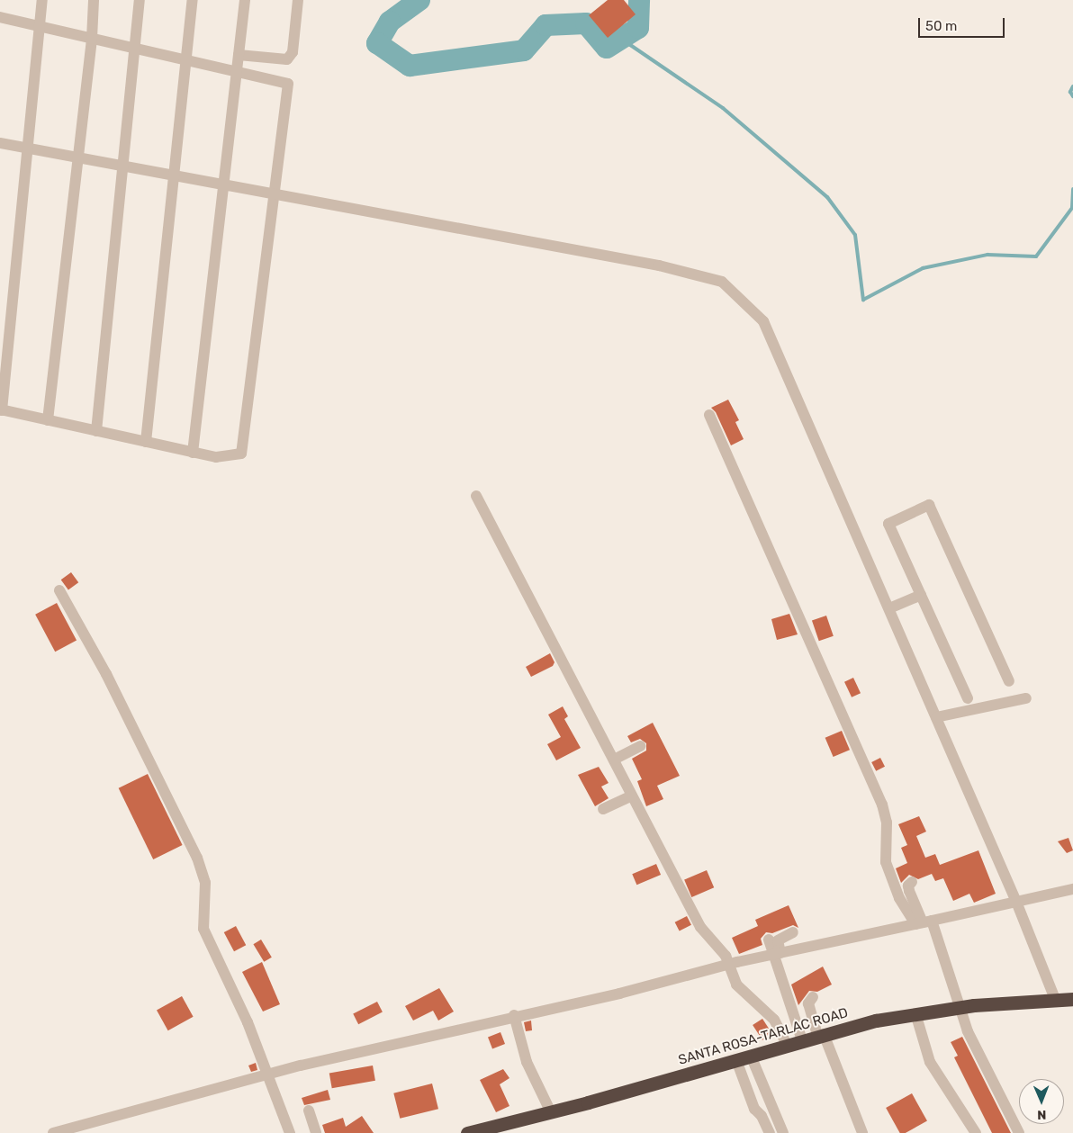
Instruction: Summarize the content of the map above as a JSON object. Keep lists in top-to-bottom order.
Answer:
{
  "streets": {
    "highway": ["SANTA ROSA-TARLAC ROAD"]
  },
  "scale_bar": "50 m",
  "north": "bottom"
}
